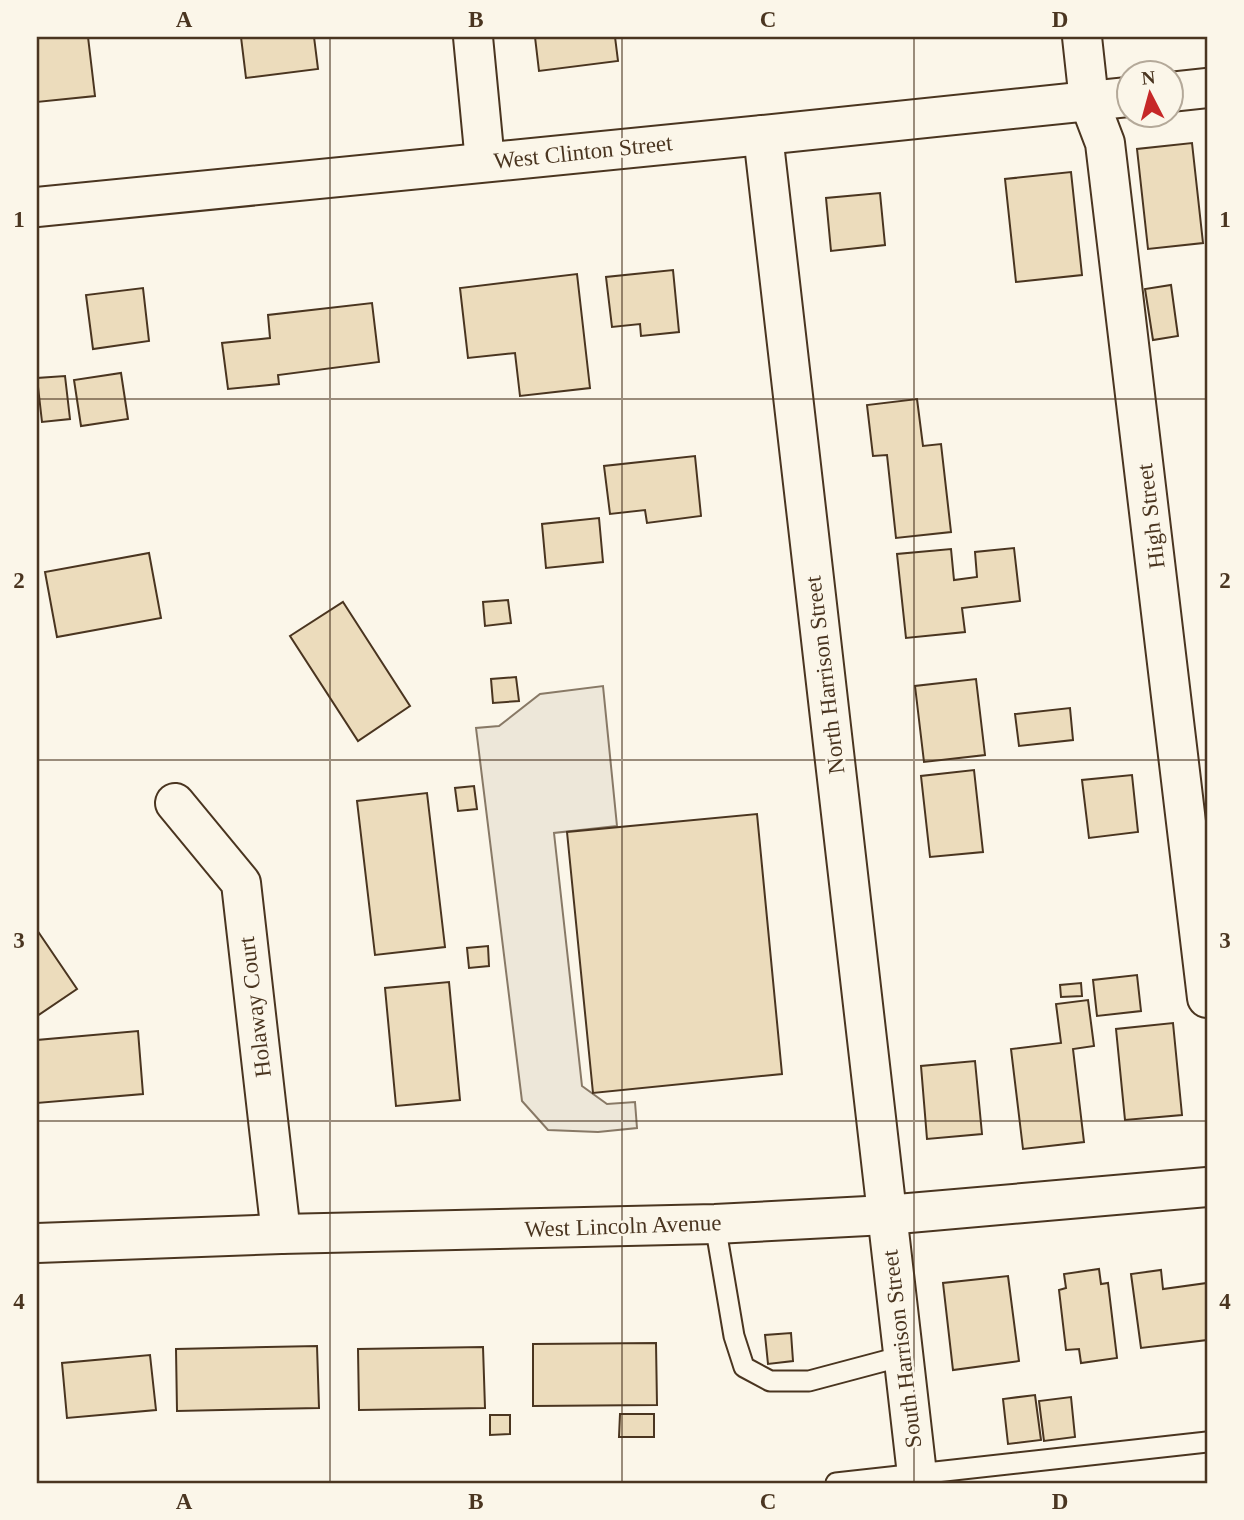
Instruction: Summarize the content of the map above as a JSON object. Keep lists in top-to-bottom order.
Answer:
{
  "streets": {
    "street": [
      "West Clinton Street",
      "High Street",
      "North Harrison Street",
      "Holaway Court",
      "West Lincoln Avenue",
      "South Harrison Street"
    ]
  },
  "crossings": [
    ["West Clinton Street", "High Street"],
    ["West Clinton Street", "North Harrison Street"],
    ["North Harrison Street", "West Lincoln Avenue"],
    ["North Harrison Street", "South Harrison Street"],
    ["Holaway Court", "West Lincoln Avenue"],
    ["West Lincoln Avenue", "South Harrison Street"]
  ],
  "north": "top",
  "grid": {
    "columns": [
      "A",
      "B",
      "C",
      "D"
    ],
    "rows": [
      "1",
      "2",
      "3",
      "4"
    ]
  }
}
